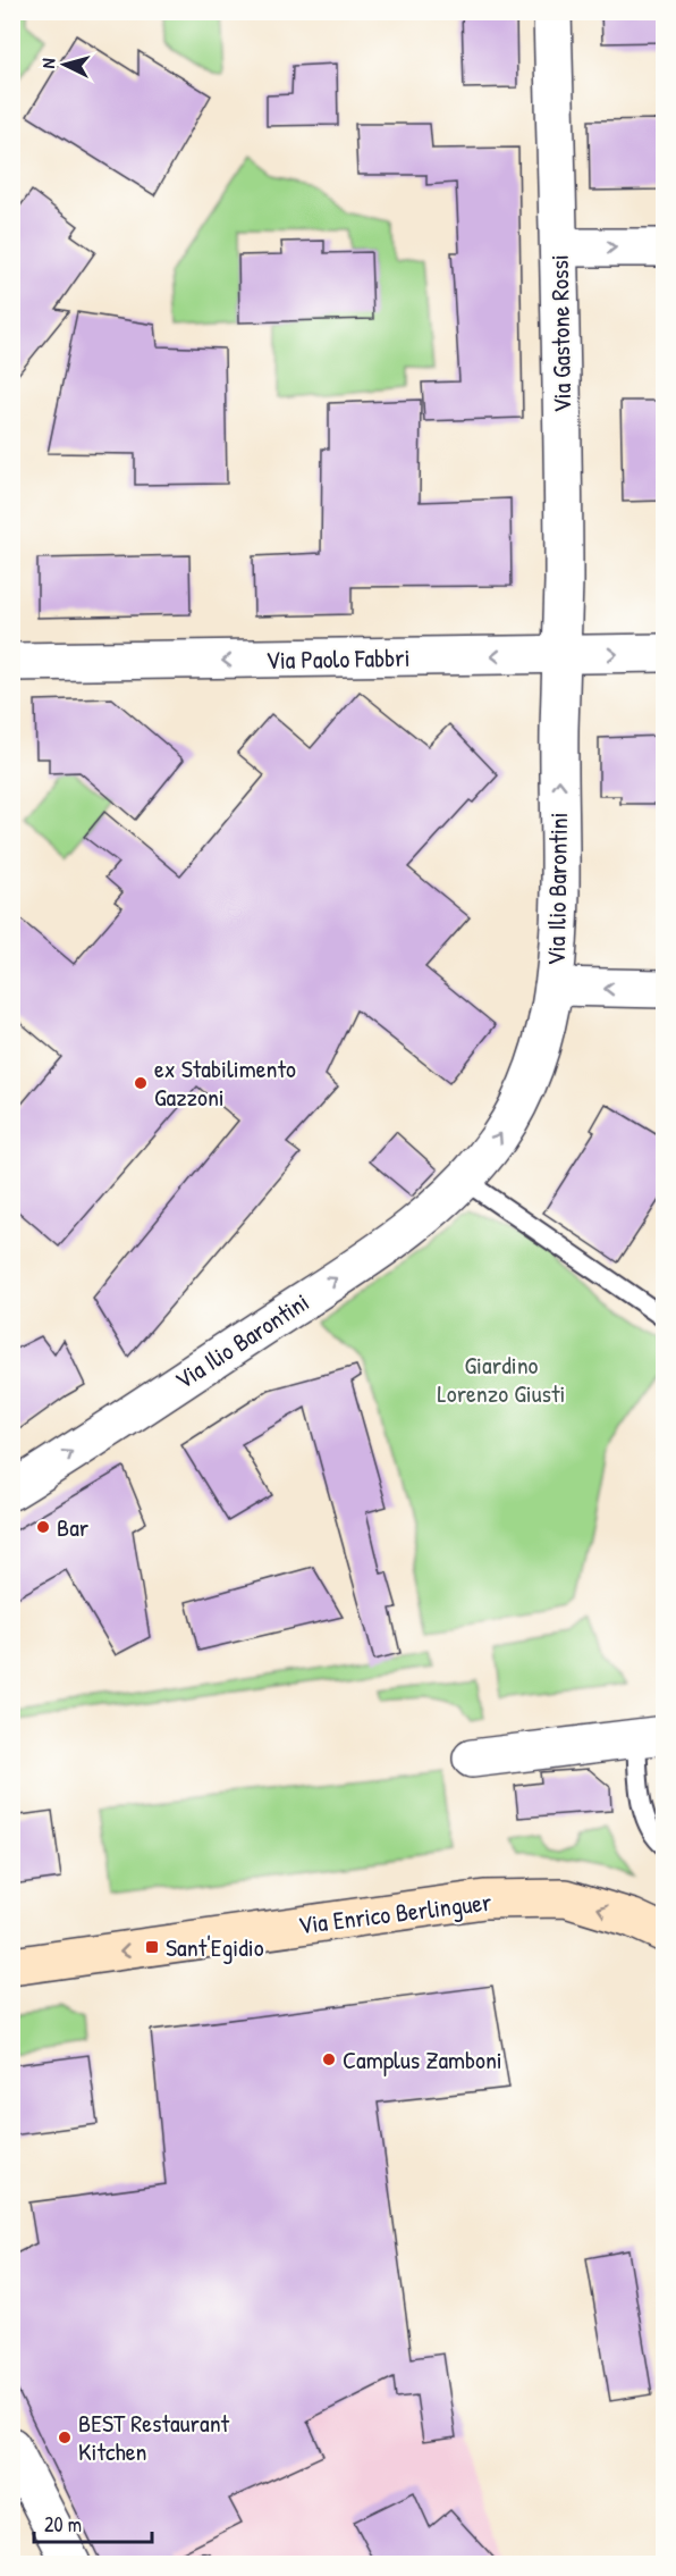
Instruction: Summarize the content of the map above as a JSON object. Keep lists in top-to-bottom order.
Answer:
{
  "streets": {
    "main road": ["Via Enrico Berlinguer"],
    "street": ["Via Gastone Rossi", "Via Paolo Fabbri", "Via Ilio Barontini"]
  },
  "crossings": [
    ["Via Gastone Rossi", "Via Paolo Fabbri"],
    ["Via Gastone Rossi", "Via Ilio Barontini"],
    ["Via Paolo Fabbri", "Via Ilio Barontini"]
  ],
  "one_way": ["Via Ilio Barontini", "Via Enrico Berlinguer"],
  "parks": ["Giardino Lorenzo Giusti"],
  "places": {
    "other": [
      "ex Stabilimento Gazzoni",
      "Bar",
      "Camplus Zamboni",
      "BEST Restaurant Kitchen"
    ],
    "transit": ["Sant'Egidio"]
  },
  "scale_bar": "20 m",
  "north": "left"
}
